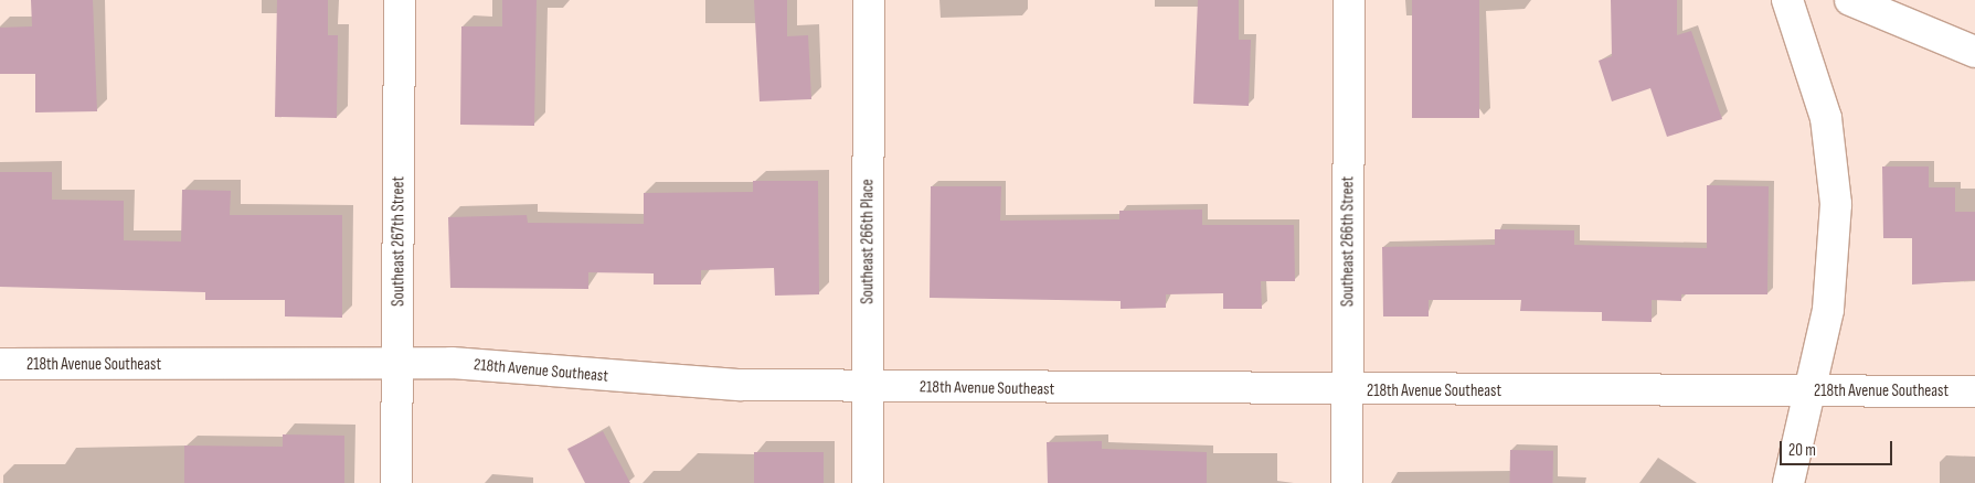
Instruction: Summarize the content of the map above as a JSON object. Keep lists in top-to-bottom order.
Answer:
{
  "streets": {
    "street": [
      "Southeast 267th Street",
      "Southeast 266th Place",
      "Southeast 266th Street",
      "218th Avenue Southeast"
    ]
  },
  "crossings": [
    ["Southeast 267th Street", "218th Avenue Southeast"],
    ["Southeast 266th Place", "218th Avenue Southeast"],
    ["Southeast 266th Street", "218th Avenue Southeast"]
  ],
  "scale_bar": "20 m"
}
